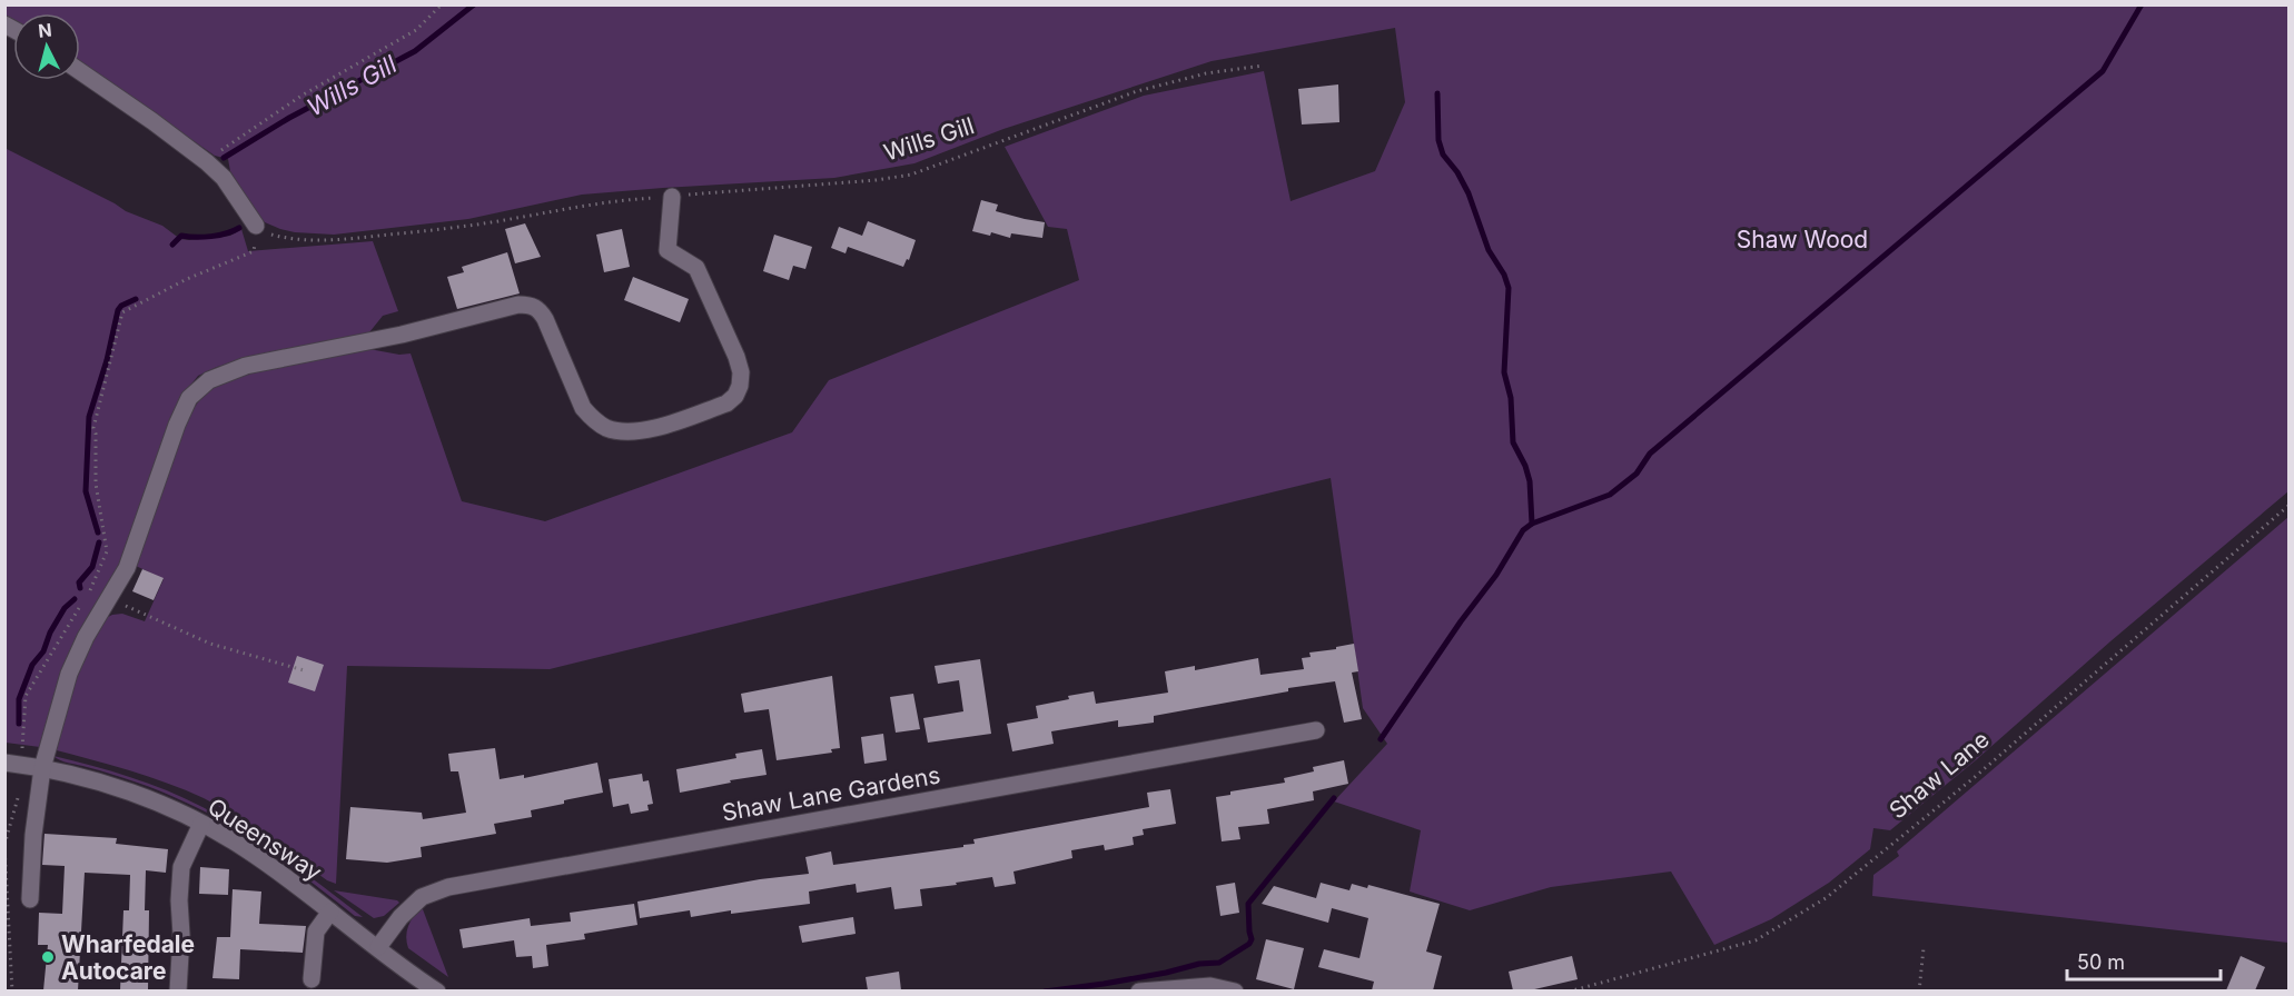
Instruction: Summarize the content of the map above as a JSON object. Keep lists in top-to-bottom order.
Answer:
{
  "streets": {
    "street": ["Shaw Lane Gardens", "Queensway"],
    "path": ["Wills Gill", "Shaw Lane"]
  },
  "crossings": [
    ["Shaw Lane Gardens", "Queensway"]
  ],
  "water": ["Wills Gill"],
  "parks": ["Shaw Wood"],
  "places": ["Wharfedale Autocare"],
  "scale_bar": "50 m",
  "north": "top"
}
